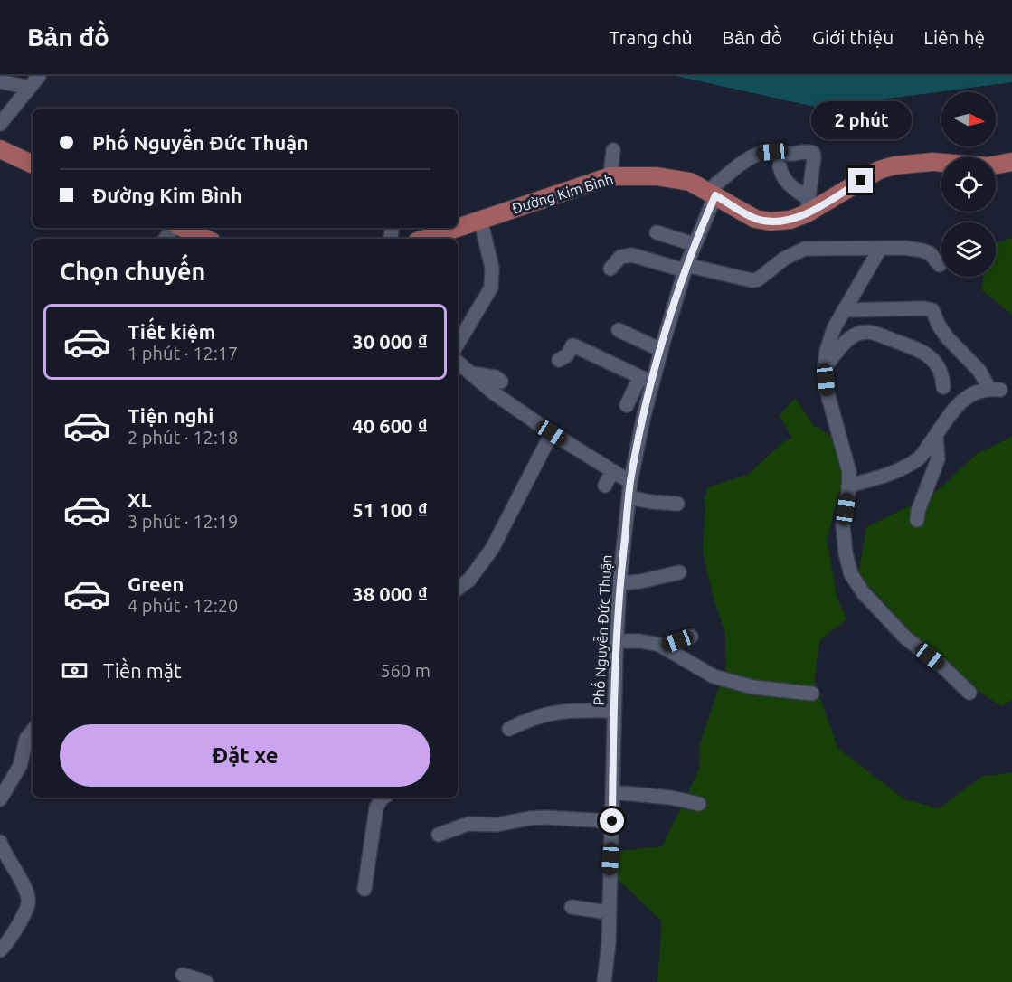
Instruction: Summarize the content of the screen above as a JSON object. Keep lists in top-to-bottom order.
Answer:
{
  "streets": {
    "main road": ["Đường Kim Bình"],
    "street": ["Phố Nguyễn Đức Thuận"]
  },
  "crossings": [
    ["Đường Kim Bình", "Phố Nguyễn Đức Thuận"]
  ],
  "north": "right",
  "page": {
    "header": "Bản đồ",
    "nav": [
      "Trang chủ",
      "Bản đồ",
      "Giới thiệu",
      "Liên hệ"
    ],
    "bubble": "2 phút",
    "banner": ["Phố Nguyễn Đức Thuận", "Đường Kim Bình"],
    "heading": "Chọn chuyến",
    "list": [
      {
        "name": "Tiết kiệm",
        "note": "1 phút · 12:17",
        "value": "30 000 ₫"
      },
      {
        "name": "Tiện nghi",
        "note": "2 phút · 12:18",
        "value": "40 600 ₫"
      },
      {
        "name": "XL",
        "note": "3 phút · 12:19",
        "value": "51 100 ₫"
      },
      {
        "name": "Green",
        "note": "4 phút · 12:20",
        "value": "38 000 ₫"
      }
    ],
    "pay": ["Tiền mặt", "560 m"],
    "buttons": "Đặt xe"
  }
}
